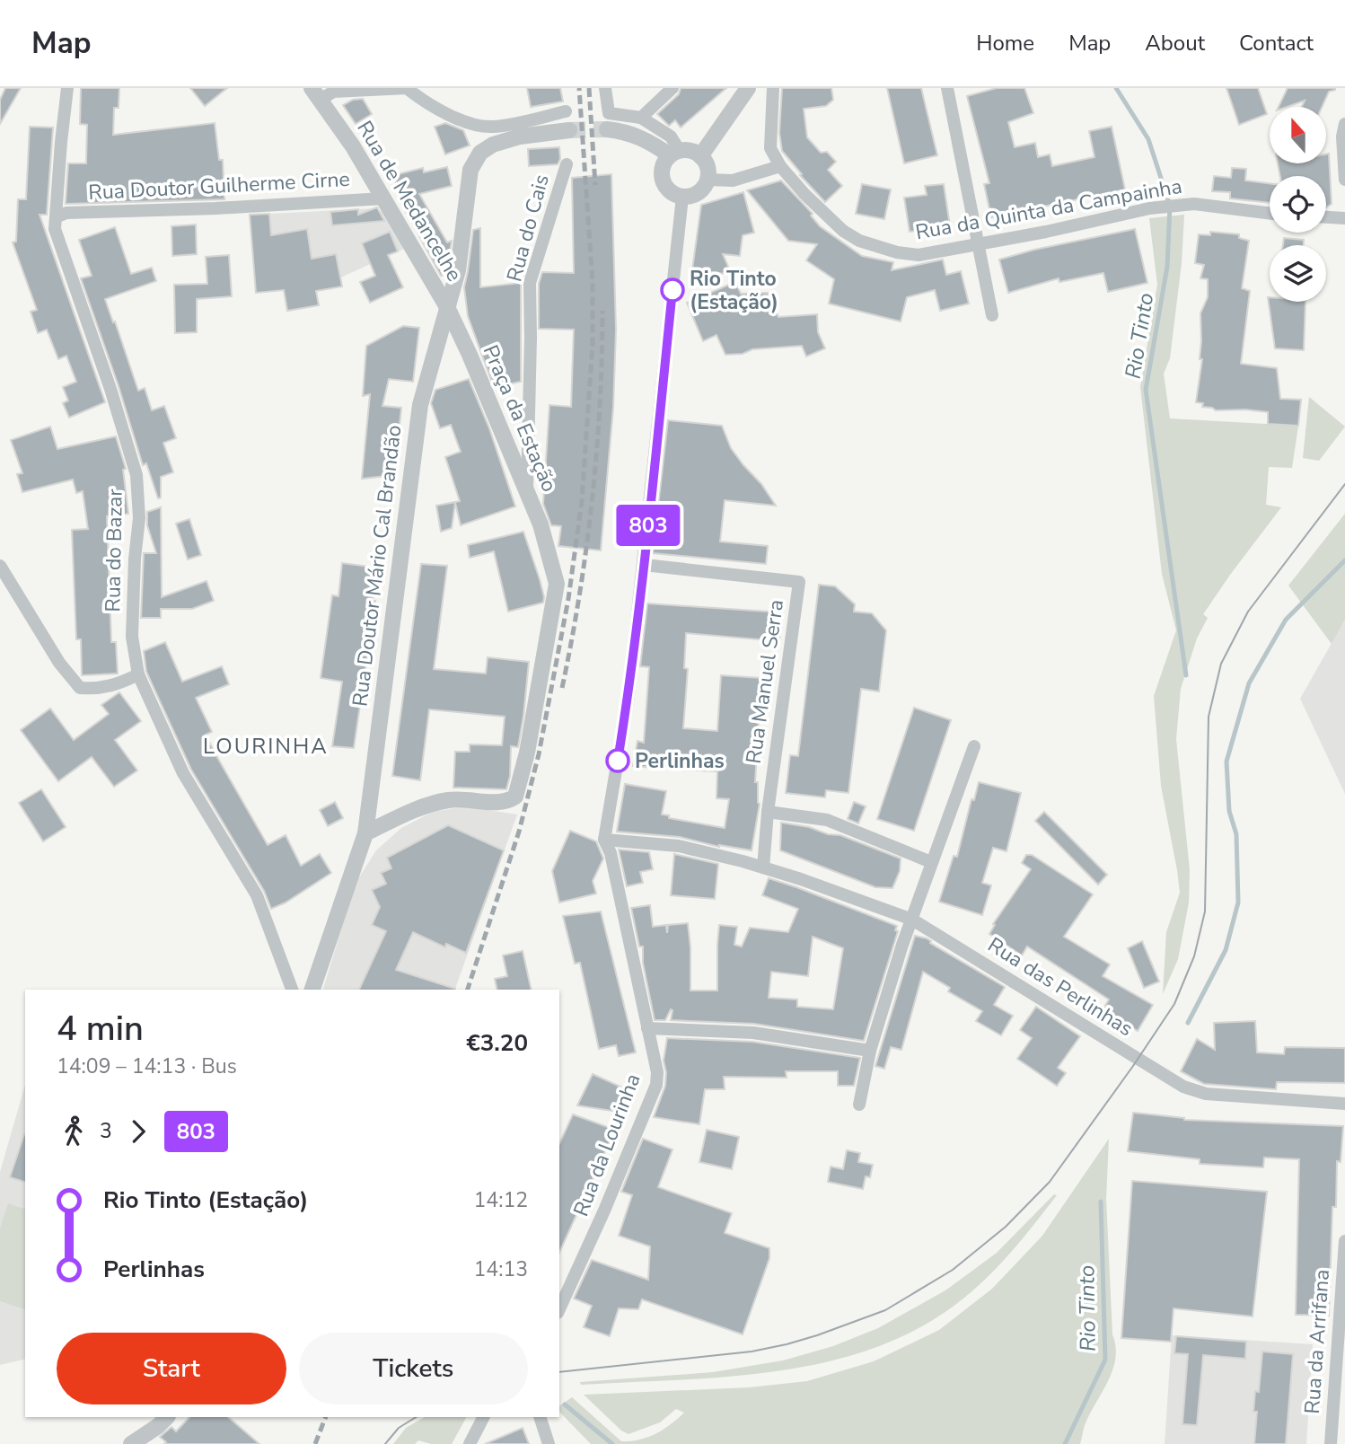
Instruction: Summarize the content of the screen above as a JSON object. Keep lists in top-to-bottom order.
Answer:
{
  "streets": {
    "street": [
      "Rua Doutor Guilherme Cirne",
      "Rua de Medancelhe",
      "Rua da Quinta da Campainha",
      "Rua do Cais",
      "Praça da Estação",
      "Rua do Bazar",
      "Rua Doutor Mário Cal Brandão",
      "Rua Manuel Serra",
      "Rua das Perlinhas",
      "Rua da Lourinha",
      "Rua da Arrifana"
    ]
  },
  "crossings": [
    ["Rua Doutor Guilherme Cirne", "Rua de Medancelhe"],
    ["Rua Doutor Guilherme Cirne", "Rua do Bazar"],
    ["Rua de Medancelhe", "Praça da Estação"],
    ["Rua de Medancelhe", "Rua Doutor Mário Cal Brandão"],
    ["Rua do Cais", "Praça da Estação"],
    ["Praça da Estação", "Rua Doutor Mário Cal Brandão"],
    ["Rua Manuel Serra", "Rua das Perlinhas"],
    ["Rua das Perlinhas", "Rua da Lourinha"]
  ],
  "districts": ["LOURINHA"],
  "water": ["Rio Tinto"],
  "places": ["Rio Tinto (Estação)", "Perlinhas"],
  "lines": ["bus line 803"],
  "north": "top",
  "page": {
    "header": "Map",
    "nav": [
      "Home",
      "Map",
      "About",
      "Contact"
    ],
    "on_map": "803",
    "heading": ["4 min", "14:09 – 14:13 · Bus", "€3.20"],
    "legs": ["3", "803"],
    "list": [
      {
        "name": "Rio Tinto (Estação)",
        "value": "14:12"
      },
      {
        "name": "Perlinhas",
        "value": "14:13"
      }
    ],
    "buttons": ["Start", "Tickets"]
  }
}
